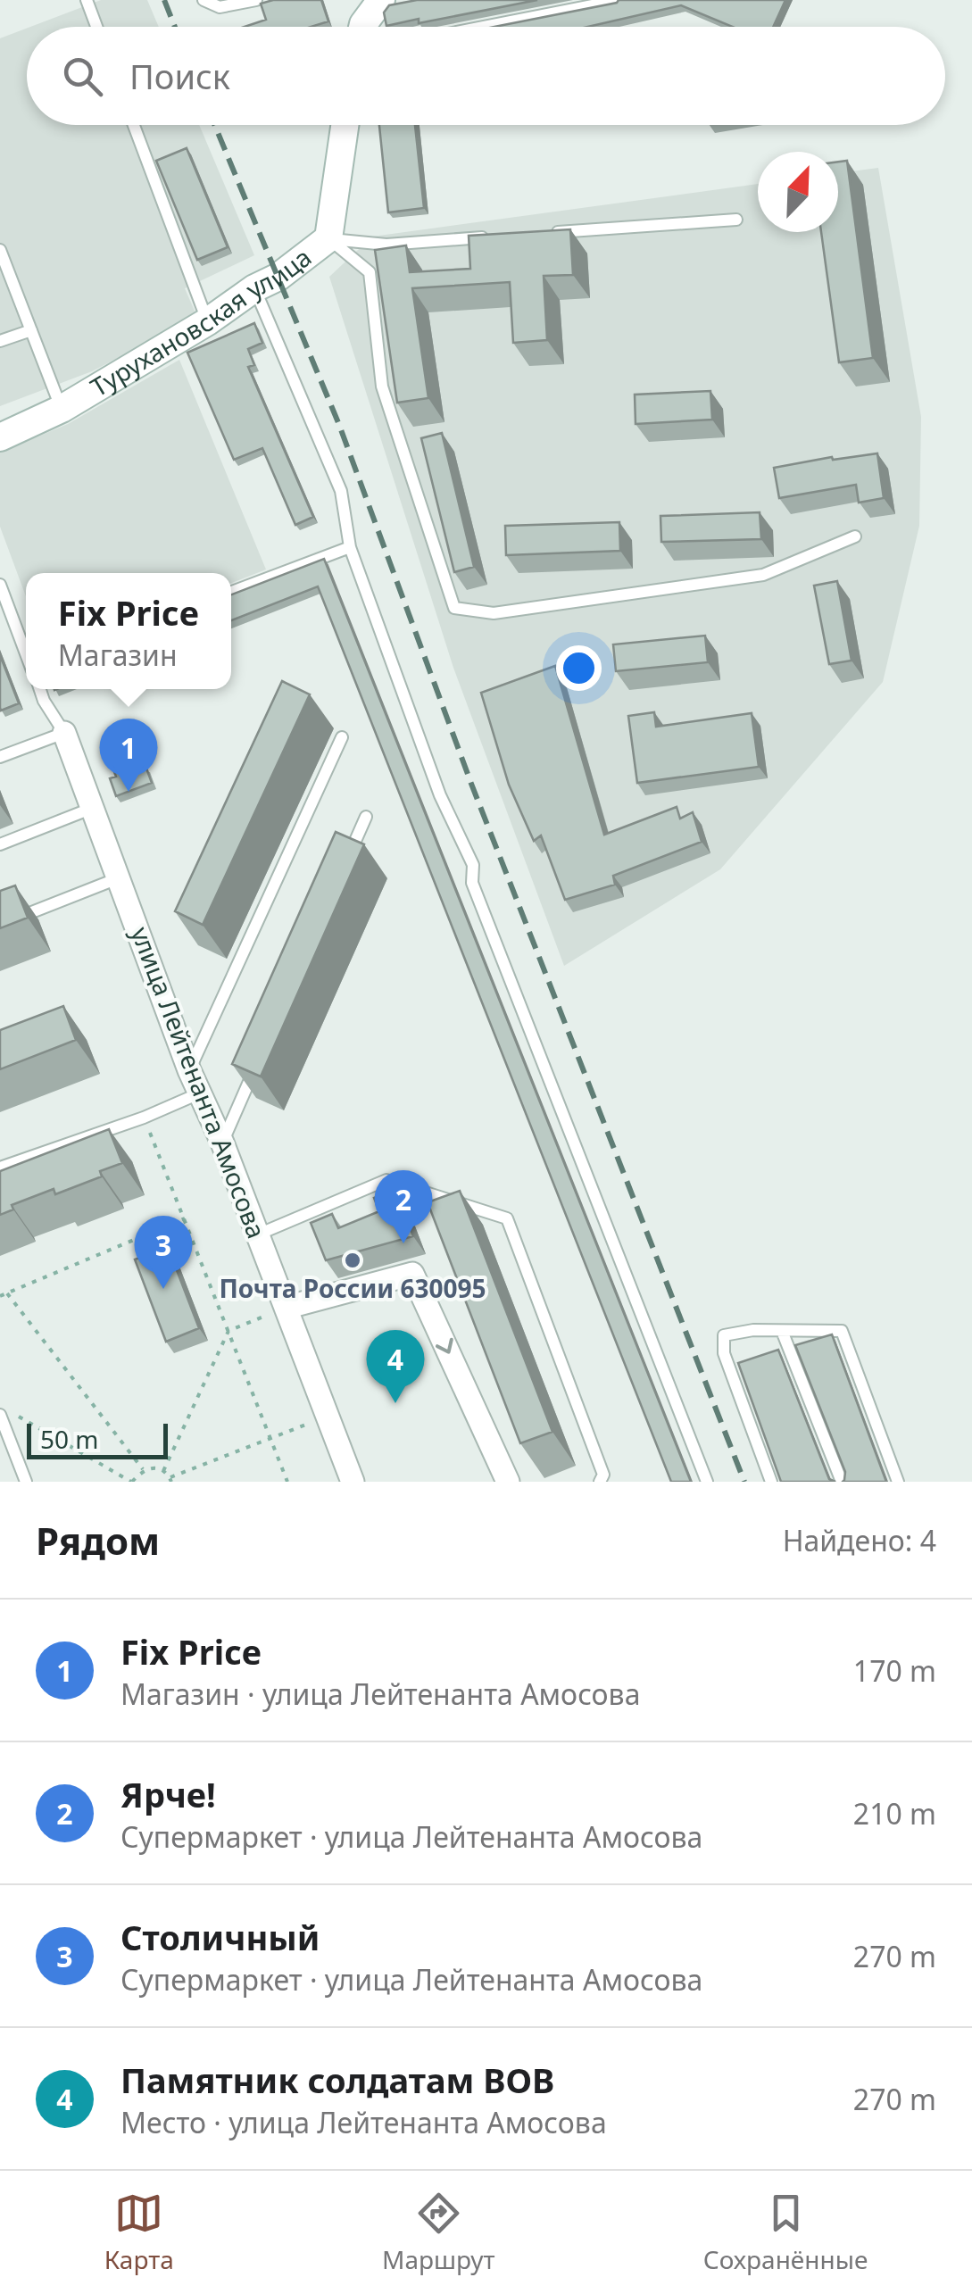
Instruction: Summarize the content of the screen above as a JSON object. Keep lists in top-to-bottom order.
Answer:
{
  "streets": {
    "street": ["Турухановская улица", "улица Лейтенанта Амосова"]
  },
  "places": ["Почта России 630095"],
  "scale_bar": "50 m",
  "north": "top right",
  "page": {
    "search": "Поиск",
    "popup": ["Fix Price", "Магазин"],
    "pins": [
      "1",
      "2",
      "3",
      "4"
    ],
    "scale": "50 m",
    "heading": ["Рядом", "Найдено: 4"],
    "list": [
      {
        "mark": "1",
        "name": "Fix Price",
        "note": "Магазин · улица Лейтенанта Амосова",
        "value": "170 m"
      },
      {
        "mark": "2",
        "name": "Ярче!",
        "note": "Супермаркет · улица Лейтенанта Амосова",
        "value": "210 m"
      },
      {
        "mark": "3",
        "name": "Столичный",
        "note": "Супермаркет · улица Лейтенанта Амосова",
        "value": "270 m"
      },
      {
        "mark": "4",
        "name": "Памятник солдатам ВОВ",
        "note": "Место · улица Лейтенанта Амосова",
        "value": "270 m"
      }
    ],
    "nav": ["Карта", "Маршрут", "Сохранённые"]
  }
}
